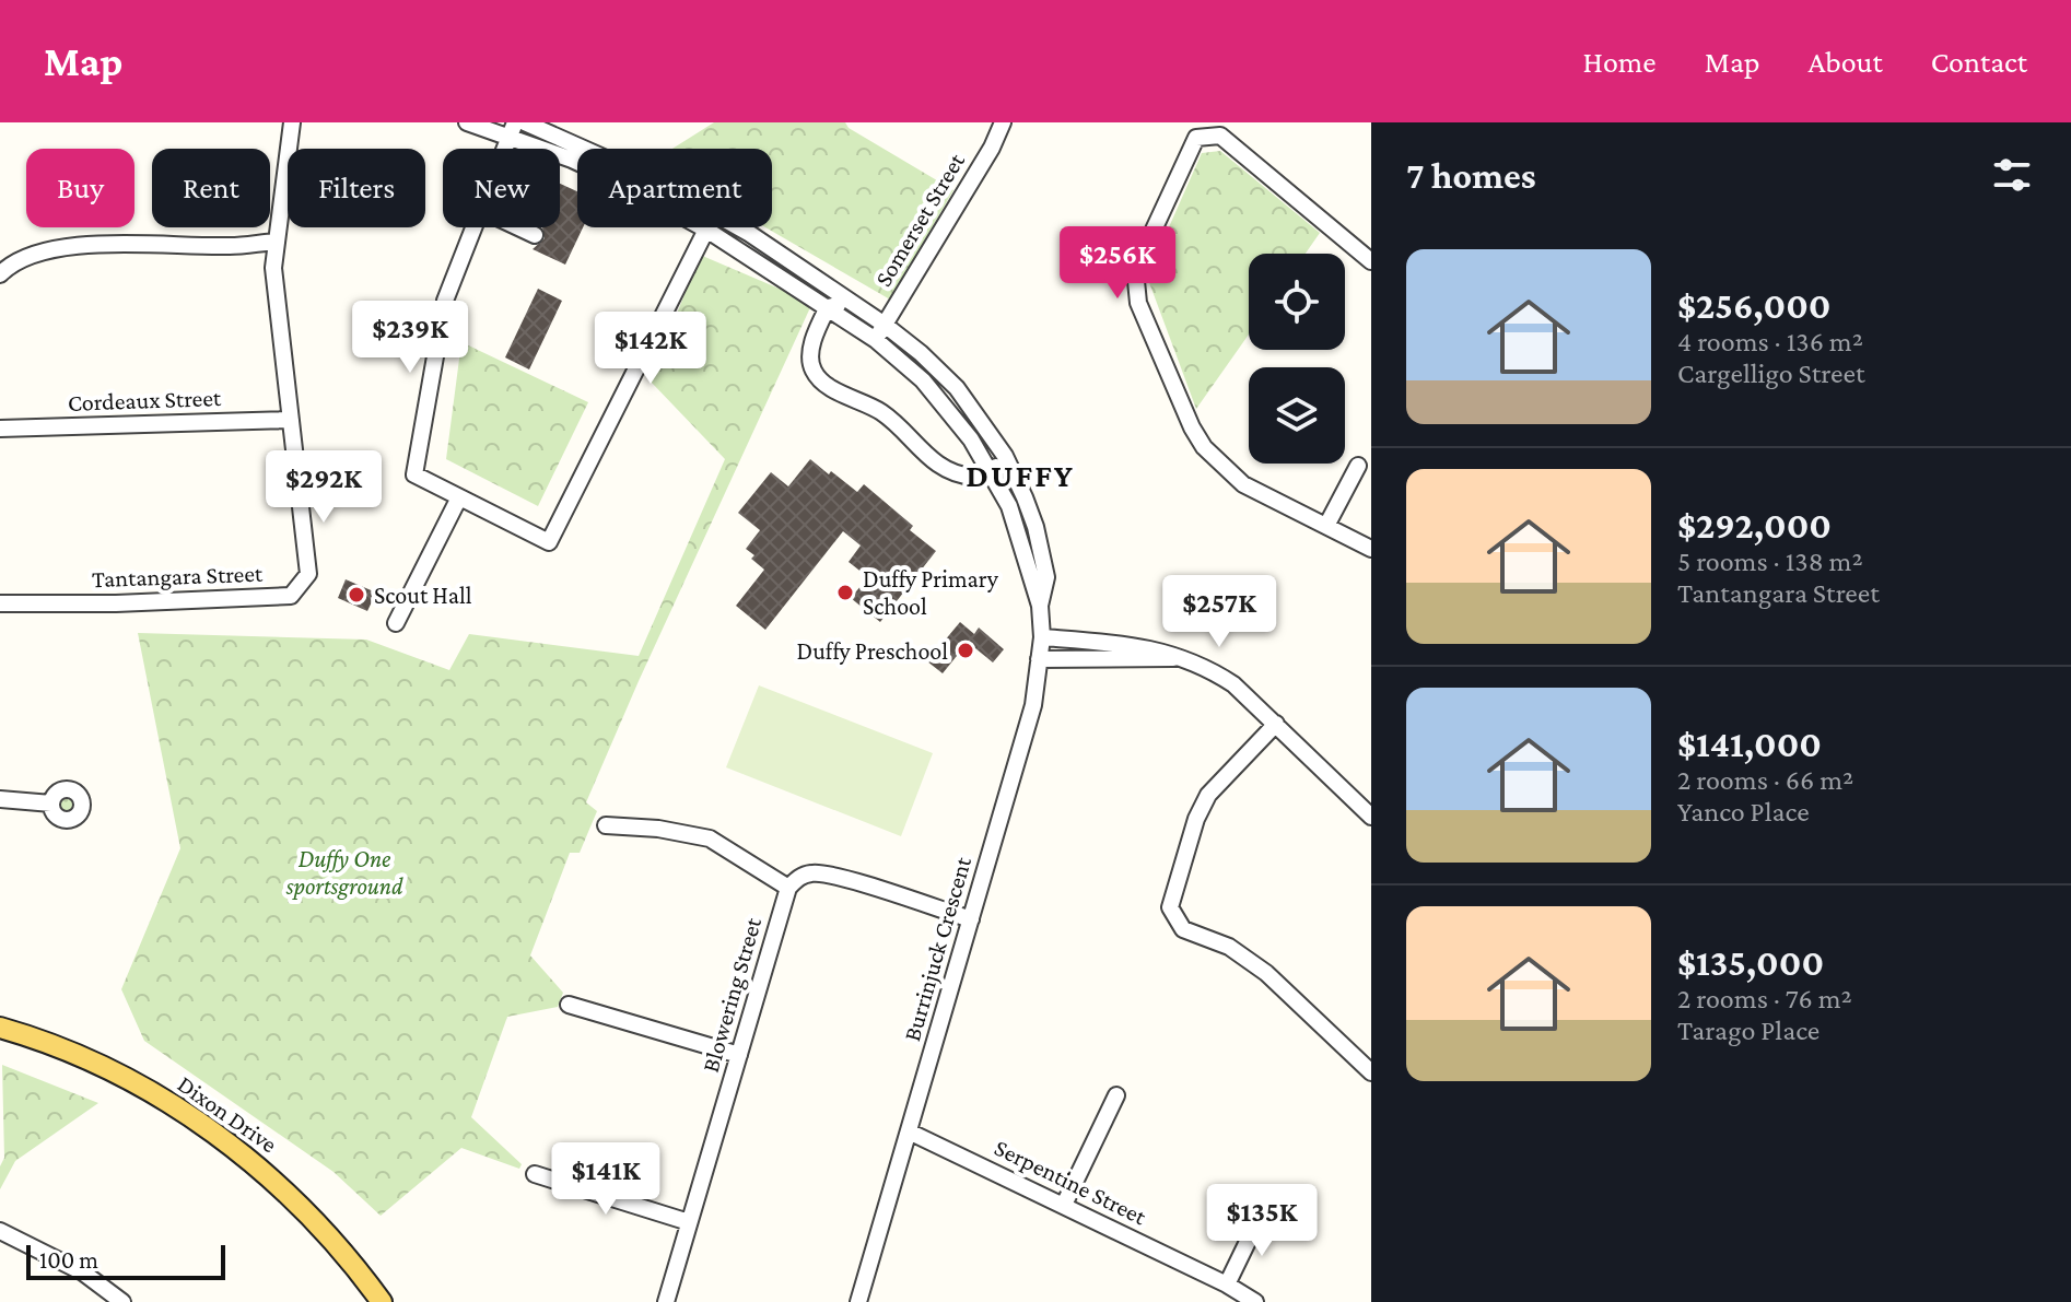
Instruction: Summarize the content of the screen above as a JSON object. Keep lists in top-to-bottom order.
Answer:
{
  "streets": {
    "main road": ["Dixon Drive"],
    "street": [
      "Somerset Street",
      "Cordeaux Street",
      "Tantangara Street",
      "Burrinjuck Crescent",
      "Blowering Street",
      "Serpentine Street"
    ]
  },
  "crossings": [
    ["Somerset Street", "Burrinjuck Crescent"],
    ["Cordeaux Street", "Tantangara Street"],
    ["Burrinjuck Crescent", "Serpentine Street"]
  ],
  "districts": ["DUFFY"],
  "parks": ["Duffy One sportsground"],
  "places": ["Duffy Primary School", "Scout Hall", "Duffy Preschool"],
  "scale_bar": "100 m",
  "page": {
    "header": "Map",
    "nav": [
      "Home",
      "Map",
      "About",
      "Contact"
    ],
    "heading": "7 homes",
    "chip": [
      "Buy",
      "Rent",
      "Filters",
      "New",
      "Apartment"
    ],
    "price": [
      "$256K",
      "$239K",
      "$142K",
      "$292K",
      "$257K",
      "$141K",
      "$135K"
    ],
    "list": [
      {
        "name": "$256,000",
        "note": "4 rooms · 136 m² · Cargelligo Street"
      },
      {
        "name": "$292,000",
        "note": "5 rooms · 138 m² · Tantangara Street"
      },
      {
        "name": "$141,000",
        "note": "2 rooms · 66 m² · Yanco Place"
      },
      {
        "name": "$135,000",
        "note": "2 rooms · 76 m² · Tarago Place"
      }
    ],
    "scale": "100 m"
  }
}
